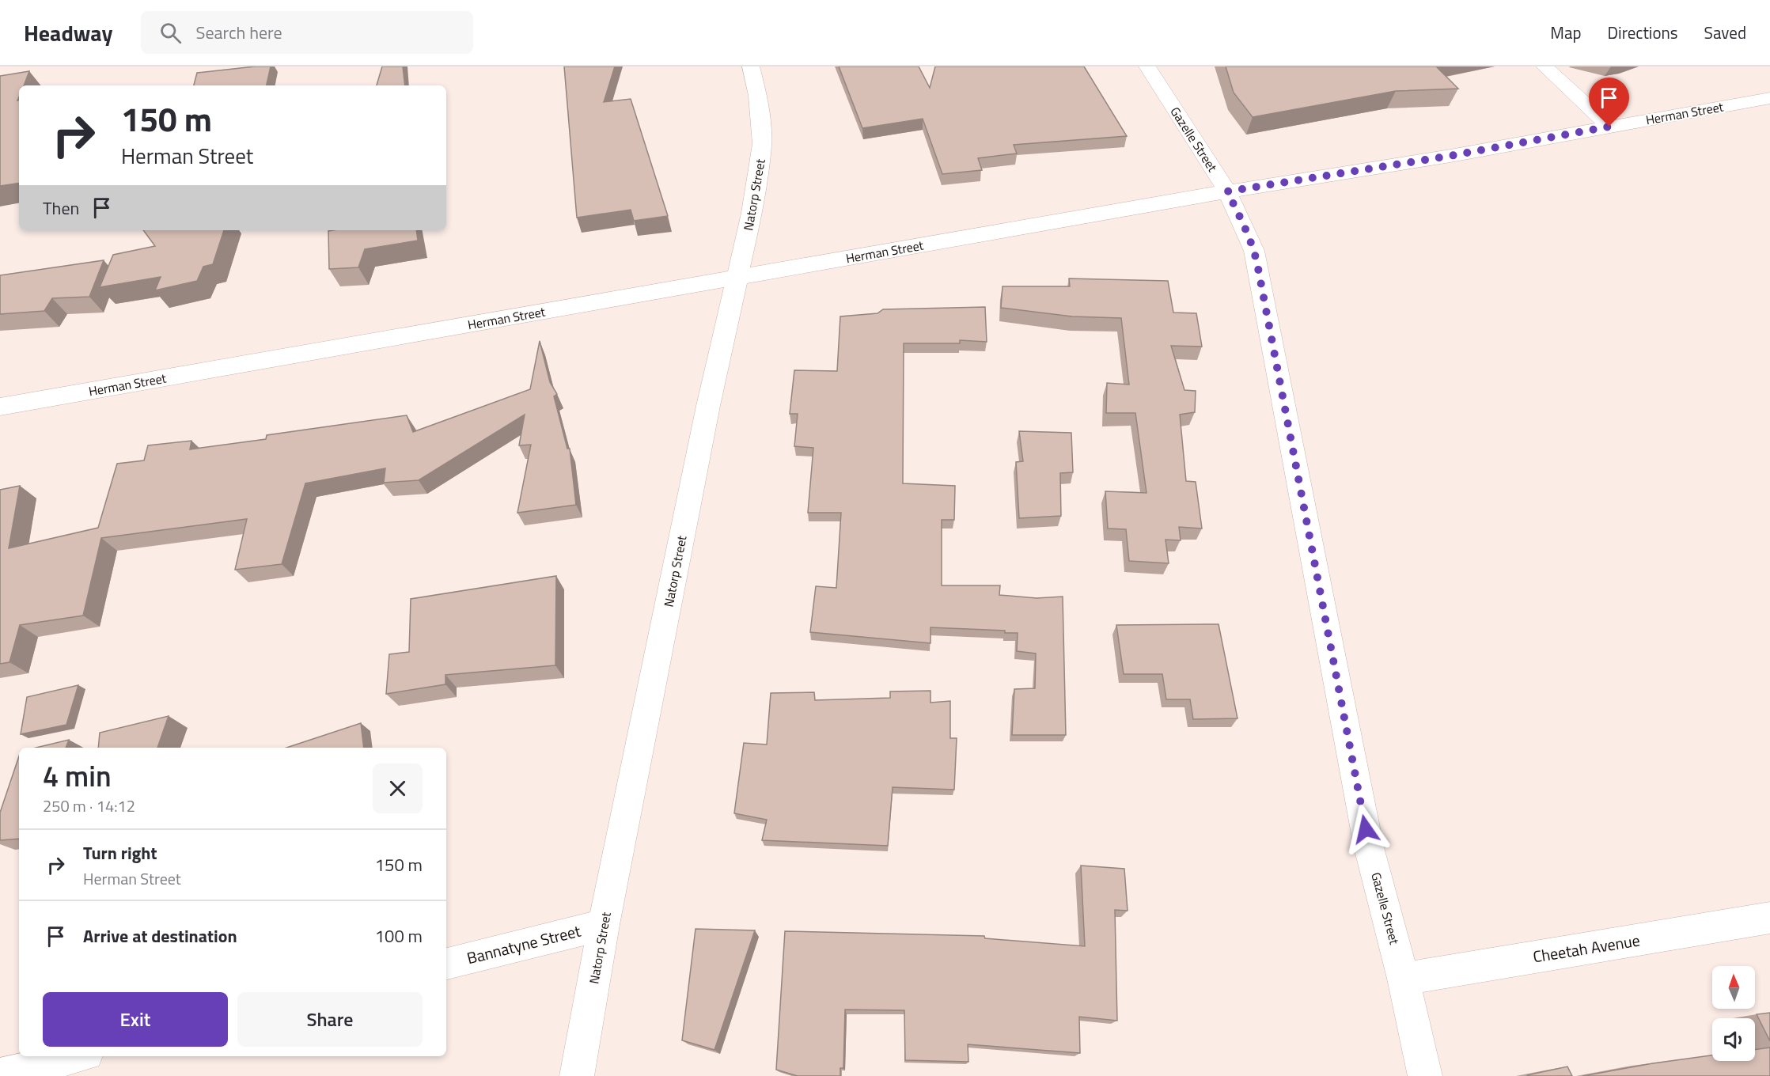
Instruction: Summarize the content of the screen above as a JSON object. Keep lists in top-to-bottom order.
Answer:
{
  "streets": {
    "street": [
      "Herman Street",
      "Gazelle Street",
      "Natorp Street",
      "Bannatyne Street",
      "Cheetah Avenue"
    ]
  },
  "crossings": [
    ["Herman Street", "Gazelle Street"],
    ["Herman Street", "Natorp Street"],
    ["Gazelle Street", "Cheetah Avenue"],
    ["Natorp Street", "Bannatyne Street"]
  ],
  "north": "top",
  "page": {
    "header": "Headway",
    "search": "Search here",
    "nav": ["Map", "Directions", "Saved"],
    "turn": ["150 m", "Herman Street"],
    "then": "Then",
    "heading": ["4 min", "250 m · 14:12"],
    "list": [
      {
        "name": "Turn right",
        "note": "Herman Street",
        "value": "150 m"
      },
      {
        "name": "Arrive at destination",
        "value": "100 m"
      }
    ],
    "buttons": ["Exit", "Share"]
  }
}
